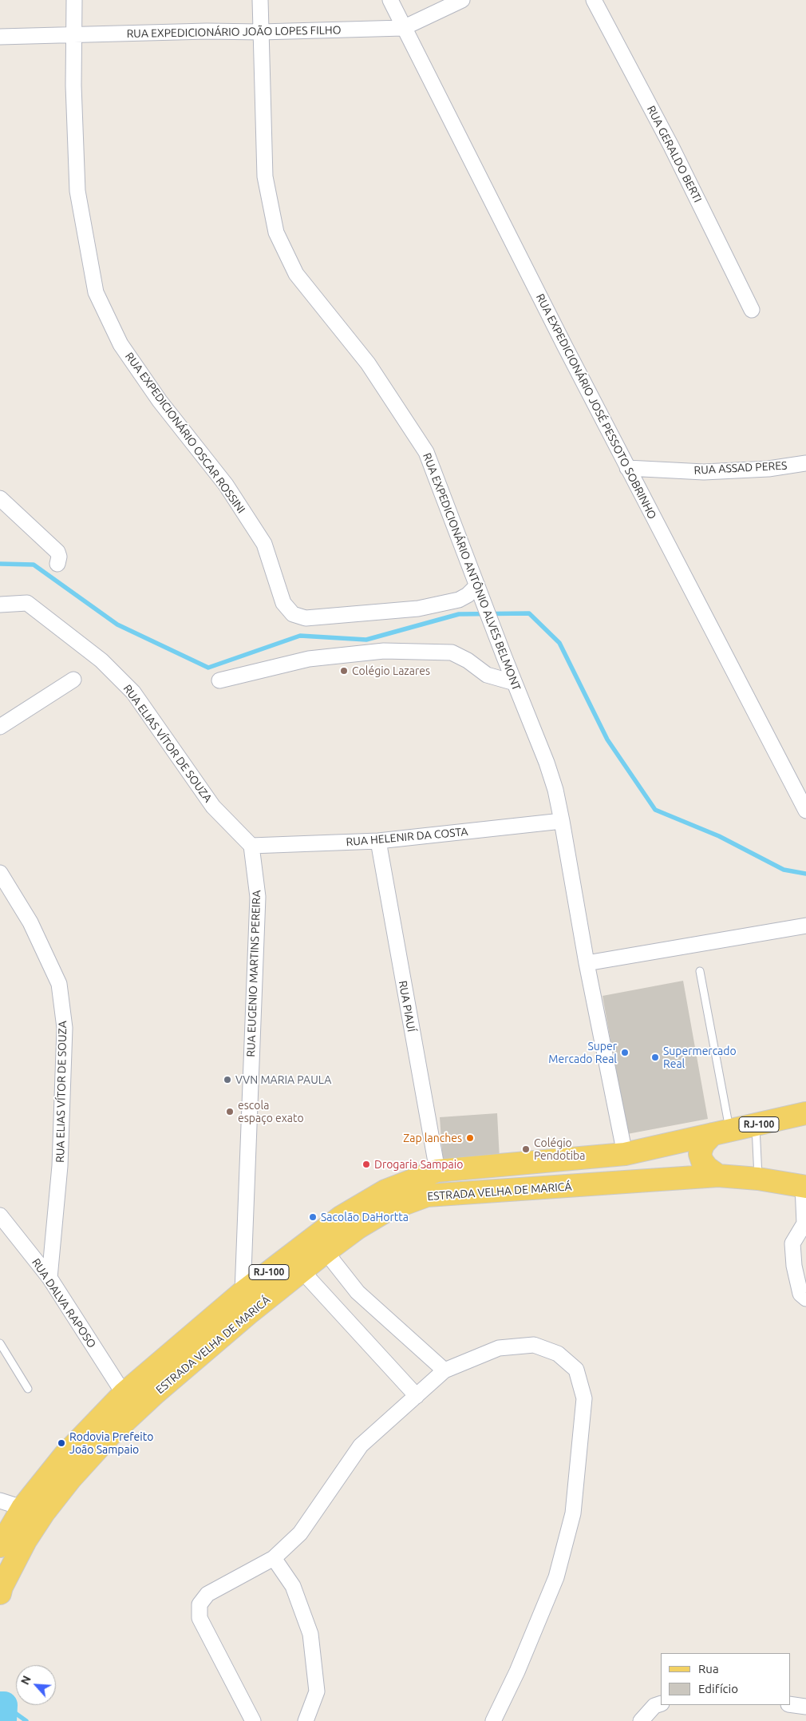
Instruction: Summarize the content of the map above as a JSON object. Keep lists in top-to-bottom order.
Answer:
{
  "streets": {
    "main road": ["RJ-100", "ESTRADA VELHA DE MARICÁ"],
    "street": [
      "RUA EXPEDICIONÁRIO JOÃO LOPES FILHO",
      "RUA GERALDO BERTI",
      "RUA EXPEDICIONÁRIO JOSÉ PESSOTO SOBRINHO",
      "RUA EXPEDICIONÁRIO OSCAR ROSSINI",
      "RUA ASSAD PERES",
      "RUA EXPEDICIONÁRIO ANTÔNIO ALVES BELMONT",
      "RUA ELIAS VÍTOR DE SOUZA",
      "RUA HELENIR DA COSTA",
      "RUA EUGENIO MARTINS PEREIRA",
      "RUA PIAUÍ",
      "RUA DALVA RAPOSO"
    ]
  },
  "crossings": [
    ["RUA EXPEDICIONÁRIO JOÃO LOPES FILHO", "RUA EXPEDICIONÁRIO JOSÉ PESSOTO SOBRINHO"],
    ["RUA EXPEDICIONÁRIO JOÃO LOPES FILHO", "RUA EXPEDICIONÁRIO OSCAR ROSSINI"],
    ["RUA EXPEDICIONÁRIO JOÃO LOPES FILHO", "RUA EXPEDICIONÁRIO ANTÔNIO ALVES BELMONT"],
    ["RUA EXPEDICIONÁRIO JOSÉ PESSOTO SOBRINHO", "RUA ASSAD PERES"],
    ["RUA EXPEDICIONÁRIO OSCAR ROSSINI", "RUA EXPEDICIONÁRIO ANTÔNIO ALVES BELMONT"],
    ["RUA EXPEDICIONÁRIO ANTÔNIO ALVES BELMONT", "RUA HELENIR DA COSTA"],
    ["RUA EXPEDICIONÁRIO ANTÔNIO ALVES BELMONT", "ESTRADA VELHA DE MARICÁ"],
    ["RUA ELIAS VÍTOR DE SOUZA", "RUA HELENIR DA COSTA"],
    ["RUA ELIAS VÍTOR DE SOUZA", "RUA EUGENIO MARTINS PEREIRA"],
    ["RUA ELIAS VÍTOR DE SOUZA", "RUA DALVA RAPOSO"],
    ["RUA HELENIR DA COSTA", "RUA EUGENIO MARTINS PEREIRA"],
    ["RUA HELENIR DA COSTA", "RUA PIAUÍ"],
    ["RUA EUGENIO MARTINS PEREIRA", "ESTRADA VELHA DE MARICÁ"],
    ["RUA PIAUÍ", "ESTRADA VELHA DE MARICÁ"],
    ["ESTRADA VELHA DE MARICÁ", "RUA DALVA RAPOSO"]
  ],
  "places": [
    "Colégio Lazares",
    "Super Mercado Real",
    "Supermercado Real",
    "VVN MARIA PAULA",
    "escola espaço exato",
    "Zap lanches",
    "Colégio Pendotiba",
    "Drogaria Sampaio",
    "Sacolão DaHortta",
    "Rodovia Prefeito João Sampaio"
  ],
  "legend": ["Rua", "Edifício"],
  "north": "top left"
}
